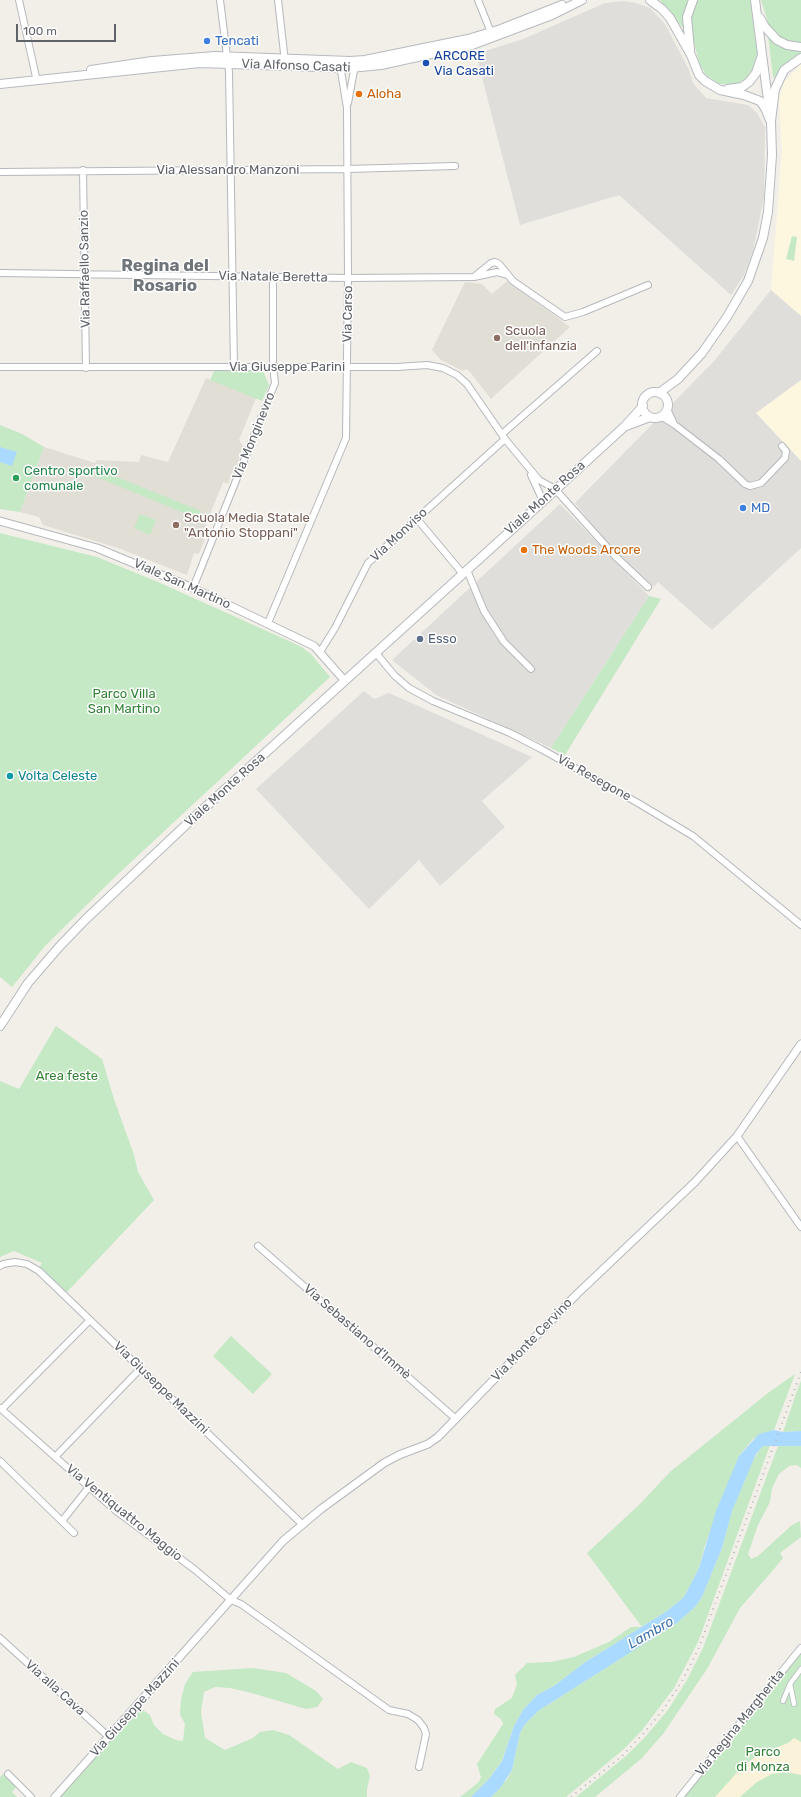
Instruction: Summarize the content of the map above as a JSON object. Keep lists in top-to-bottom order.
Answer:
{
  "streets": {
    "main road": ["Via Alfonso Casati", "Viale Monte Rosa"],
    "street": [
      "Via Alessandro Manzoni",
      "Via Raffaello Sanzio",
      "Via Natale Beretta",
      "Via Carso",
      "Via Giuseppe Parini",
      "Via Monginevro",
      "Via Monviso",
      "Viale San Martino",
      "Via Resegone",
      "Via Sebastiano d'Immè",
      "Via Monte Cervino",
      "Via Giuseppe Mazzini",
      "Via Ventiquattro Maggio",
      "Via alla Cava",
      "Via Regina Margherita"
    ]
  },
  "crossings": [
    ["Via Alfonso Casati", "Via Carso"],
    ["Via Alessandro Manzoni", "Via Raffaello Sanzio"],
    ["Via Alessandro Manzoni", "Via Carso"],
    ["Via Raffaello Sanzio", "Via Natale Beretta"],
    ["Via Raffaello Sanzio", "Via Giuseppe Parini"],
    ["Via Natale Beretta", "Via Carso"],
    ["Via Natale Beretta", "Via Monginevro"],
    ["Via Carso", "Via Giuseppe Parini"],
    ["Via Carso", "Viale San Martino"],
    ["Via Giuseppe Parini", "Via Monginevro"],
    ["Via Giuseppe Parini", "Viale Monte Rosa"],
    ["Via Giuseppe Parini", "Via Monviso"],
    ["Via Monginevro", "Viale San Martino"],
    ["Viale Monte Rosa", "Viale San Martino"],
    ["Viale Monte Rosa", "Via Resegone"],
    ["Via Monviso", "Viale San Martino"],
    ["Via Sebastiano d'Immè", "Via Monte Cervino"],
    ["Via Monte Cervino", "Via Giuseppe Mazzini"],
    ["Via Monte Cervino", "Via Ventiquattro Maggio"],
    ["Via Giuseppe Mazzini", "Via Ventiquattro Maggio"],
    ["Via Giuseppe Mazzini", "Via alla Cava"]
  ],
  "districts": ["Regina del Rosario"],
  "water": ["Lambro"],
  "parks": ["Parco Villa San Martino", "Area feste", "Parco di Monza"],
  "places": [
    "Tencati",
    "ARCORE Via Casati",
    "Aloha",
    "Scuola dell'infanzia",
    "Centro sportivo comunale",
    "MD",
    "Scuola Media Statale \"Antonio Stoppani\"",
    "The Woods Arcore",
    "Esso",
    "Volta Celeste"
  ],
  "scale_bar": "100 m"
}
